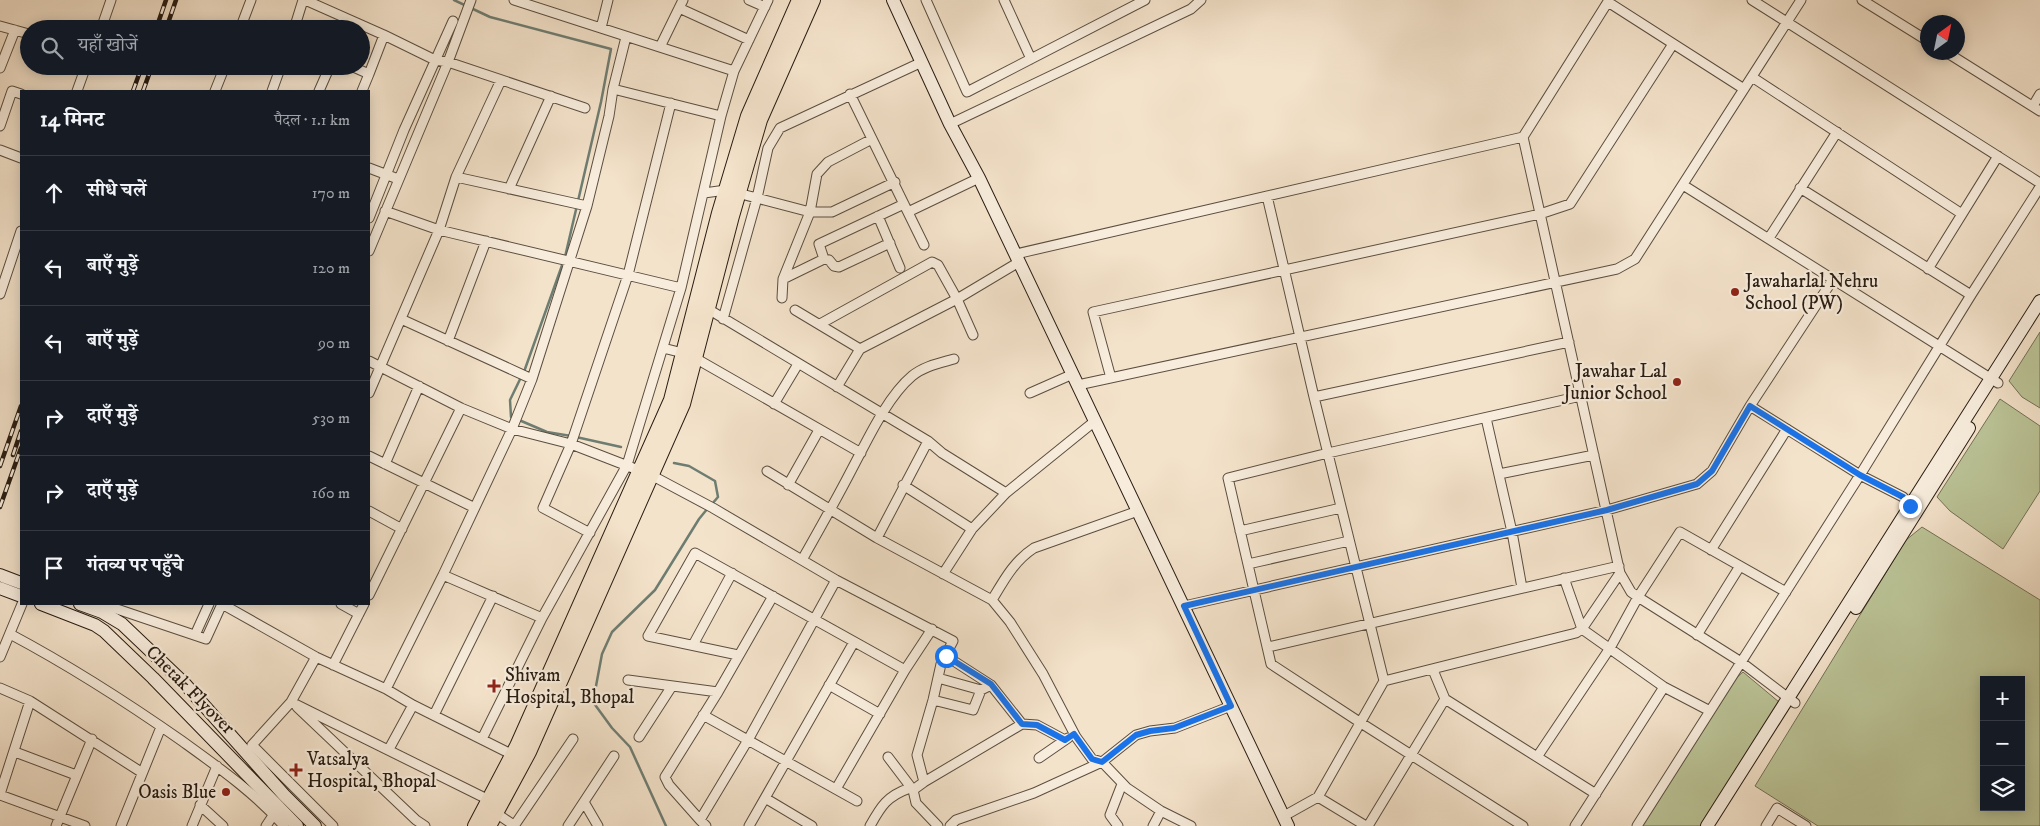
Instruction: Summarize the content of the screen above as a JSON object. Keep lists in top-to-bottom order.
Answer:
{
  "streets": {
    "street": ["Chetak Flyover"]
  },
  "places": {
    "other": ["Jawaharlal Nehru School (PW)", "Jawahar Lal Junior School", "Oasis Blue"],
    "health": ["Shivam Hospital, Bhopal", "Vatsalya Hospital, Bhopal"]
  },
  "north": "top right",
  "page": {
    "search": "यहाँ खोजें",
    "heading": ["14 मिनट", "पैदल · 1.1 km"],
    "list": [
      ["सीधे चलें", "170 m"],
      ["बाएँ मुड़ें", "120 m"],
      ["बाएँ मुड़ें", "90 m"],
      ["दाएँ मुड़ें", "530 m"],
      ["दाएँ मुड़ें", "160 m"],
      "गंतव्य पर पहुँचे"
    ],
    "map_buttons": ["+", "−"]
  }
}
